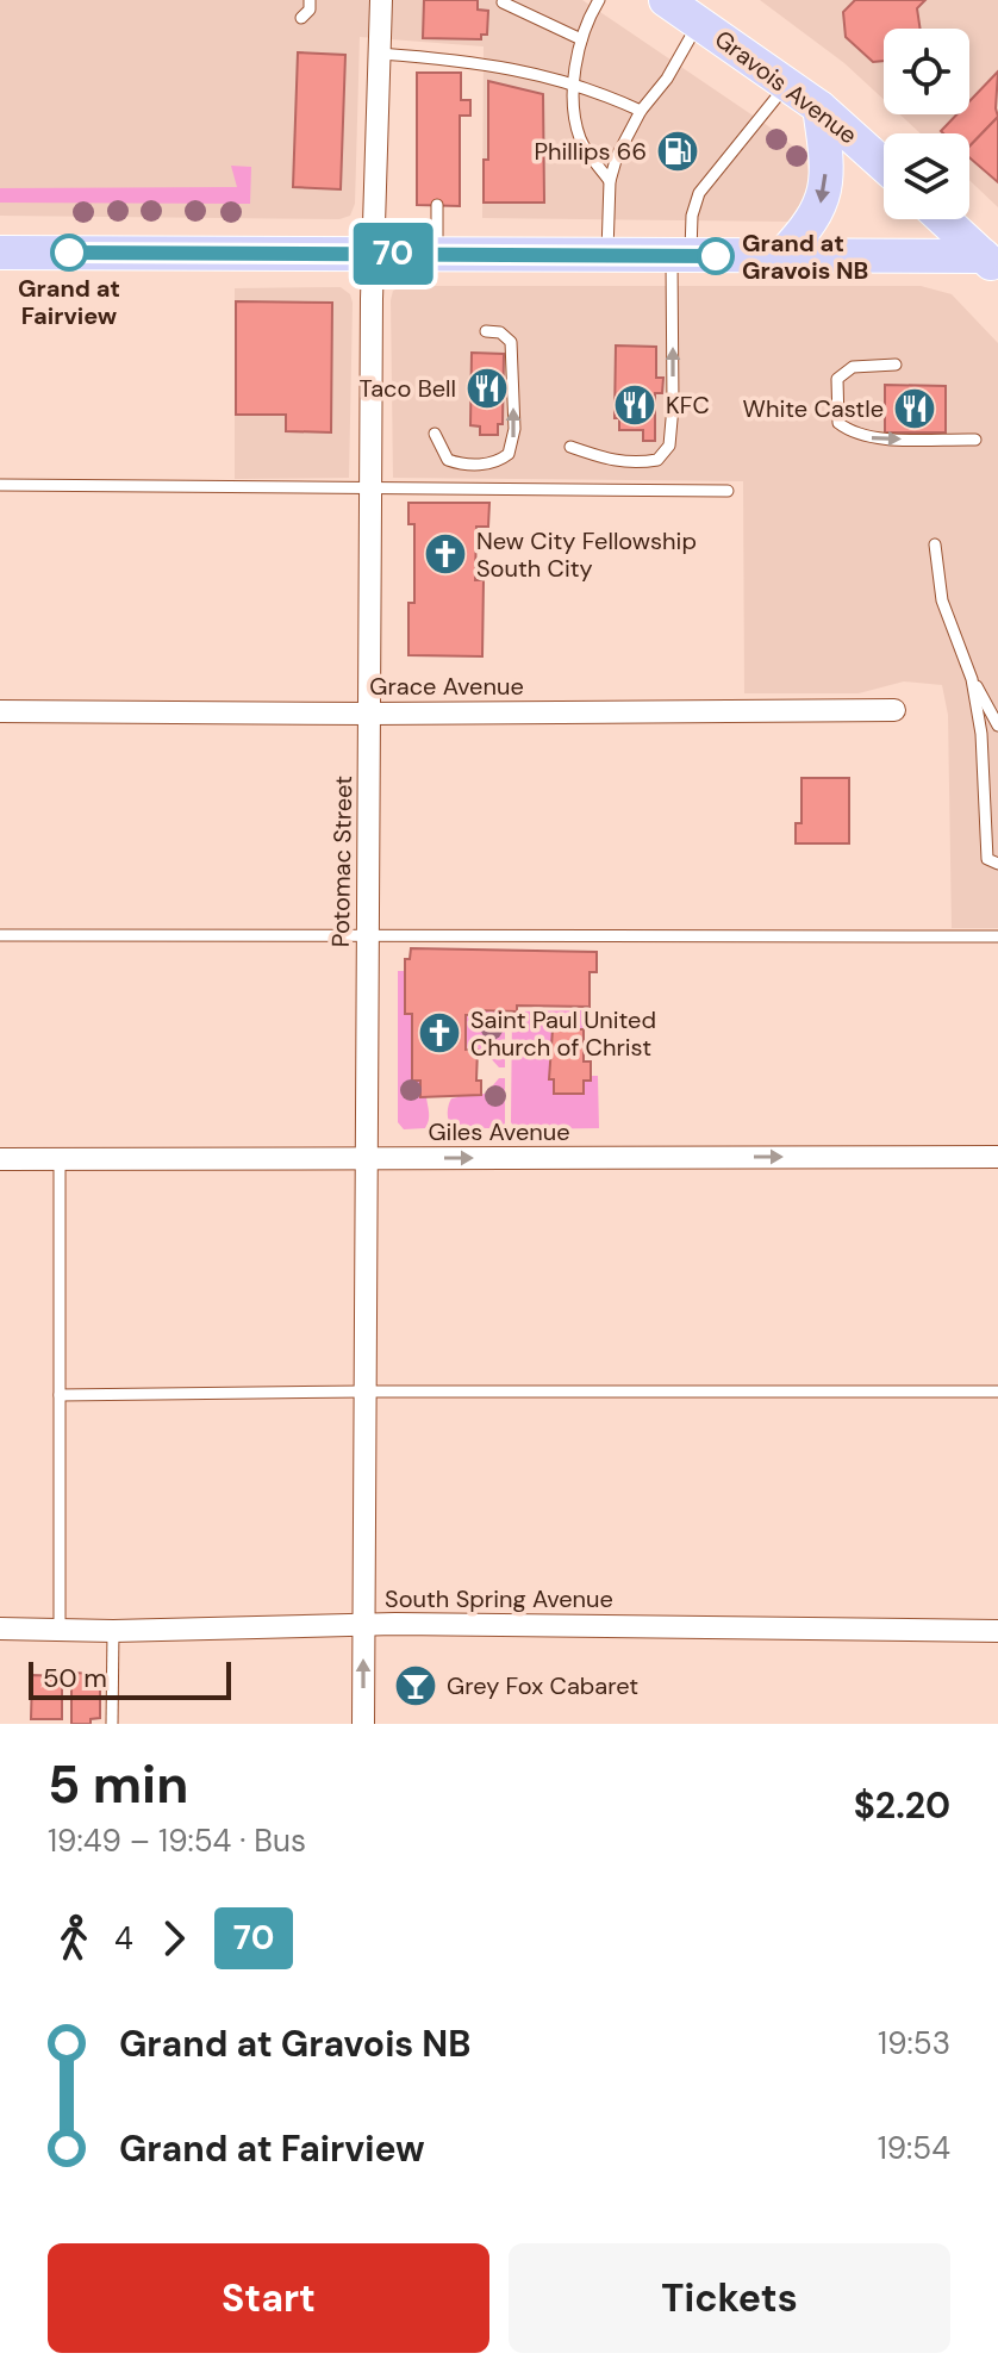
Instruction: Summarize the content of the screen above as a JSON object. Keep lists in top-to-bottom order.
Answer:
{
  "streets": {
    "main road": ["Gravois Avenue"],
    "street": [
      "Grace Avenue",
      "Potomac Street",
      "Giles Avenue",
      "South Spring Avenue"
    ]
  },
  "crossings": [
    ["Grace Avenue", "Potomac Street"],
    ["Potomac Street", "Giles Avenue"],
    ["Potomac Street", "South Spring Avenue"]
  ],
  "one_way": ["Giles Avenue"],
  "places": {
    "fuel station": ["Phillips 66"],
    "other": ["Grand at Fairview", "Grand at Gravois NB"],
    "restaurant": ["Taco Bell", "KFC", "White Castle"],
    "church": ["New City Fellowship South City", "Saint Paul United Church of Christ"],
    "bar": ["Grey Fox Cabaret"]
  },
  "lines": ["bus line 70"],
  "scale_bar": "50 m",
  "page": {
    "on_map": "70",
    "scale": "50 m",
    "heading": ["5 min", "19:49 – 19:54 · Bus", "$2.20"],
    "legs": ["4", "70"],
    "list": [
      {
        "name": "Grand at Gravois NB",
        "value": "19:53"
      },
      {
        "name": "Grand at Fairview",
        "value": "19:54"
      }
    ],
    "buttons": ["Start", "Tickets"]
  }
}
